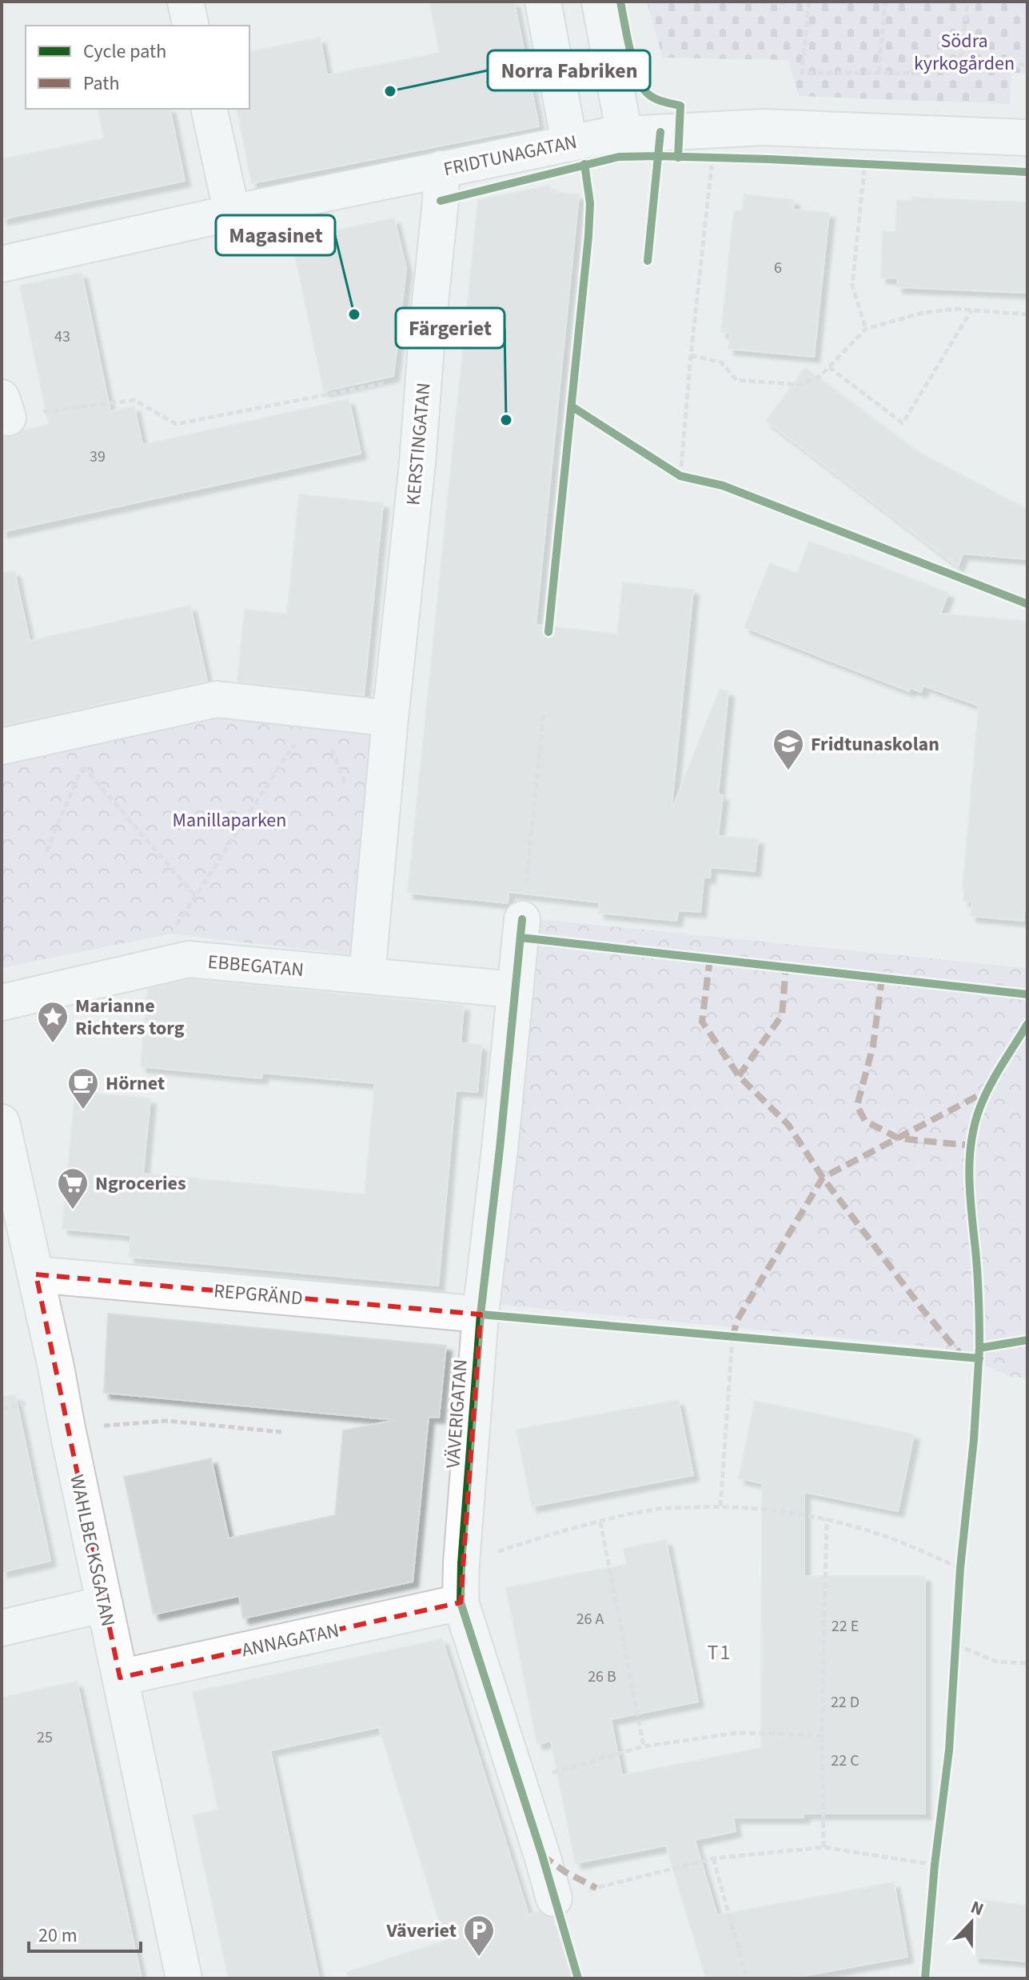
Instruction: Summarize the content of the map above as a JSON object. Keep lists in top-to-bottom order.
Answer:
{
  "streets": {
    "street": [
      "FRIDTUNAGATAN",
      "KERSTINGATAN",
      "EBBEGATAN",
      "REPGRÄND",
      "VÄVERIGATAN",
      "WAHLBECKSGATAN",
      "ANNAGATAN"
    ]
  },
  "crossings": [
    ["FRIDTUNAGATAN", "KERSTINGATAN"],
    ["KERSTINGATAN", "EBBEGATAN"],
    ["EBBEGATAN", "VÄVERIGATAN"],
    ["REPGRÄND", "VÄVERIGATAN"],
    ["REPGRÄND", "WAHLBECKSGATAN"],
    ["VÄVERIGATAN", "ANNAGATAN"],
    ["WAHLBECKSGATAN", "ANNAGATAN"]
  ],
  "districts": ["T1"],
  "parks": ["Södra kyrkogården", "Manillaparken"],
  "places": {
    "other": ["Norra Fabriken", "Magasinet", "Färgeriet"],
    "school or university": ["Fridtunaskolan"],
    "place": ["Marianne Richters torg"],
    "cafe": ["Hörnet"],
    "supermarket": ["Ngroceries"],
    "parking": ["Väveriet"]
  },
  "house_numbers": [
    "6",
    "43",
    "39",
    "26 A",
    "22 E",
    "26 B",
    "22 D",
    "25",
    "22 C"
  ],
  "legend": ["Cycle path", "Path"],
  "scale_bar": "20 m",
  "north": "top"
}
